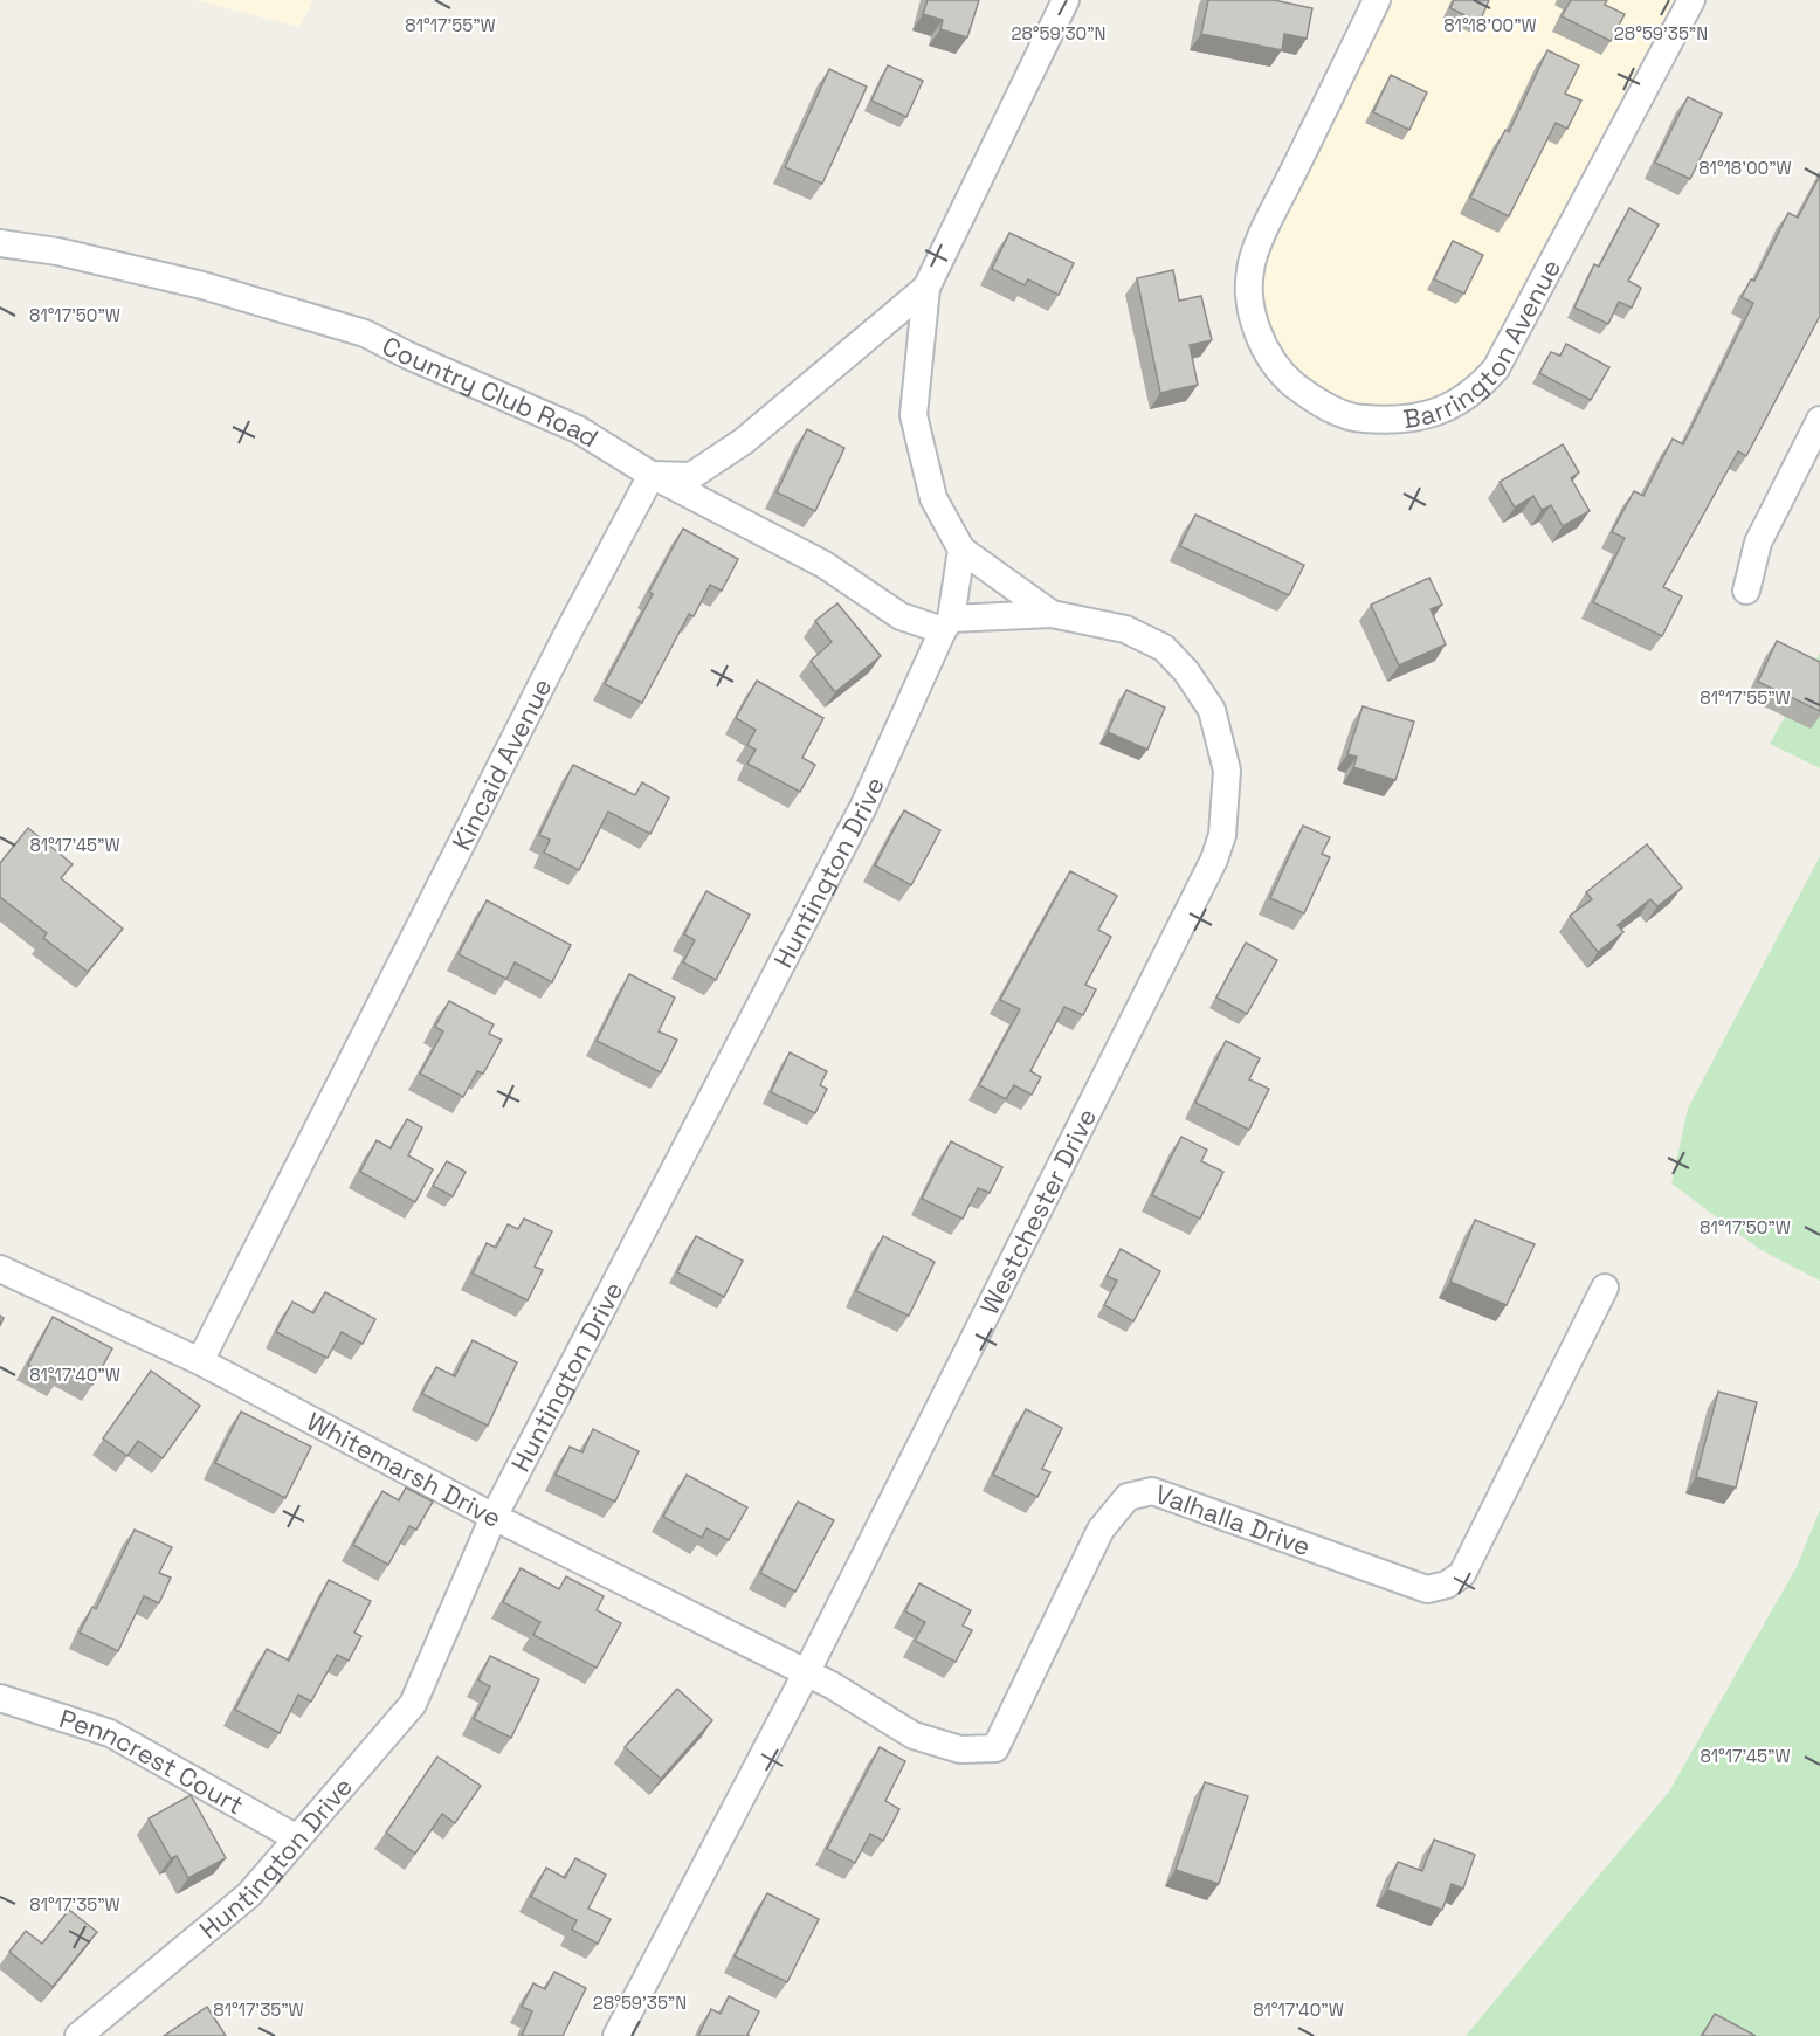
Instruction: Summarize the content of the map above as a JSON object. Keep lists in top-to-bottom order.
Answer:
{
  "streets": {
    "street": [
      "Barrington Avenue",
      "Country Club Road",
      "Kincaid Avenue",
      "Huntington Drive",
      "Westchester Drive",
      "Whitemarsh Drive",
      "Valhalla Drive",
      "Penncrest Court"
    ]
  },
  "crossings": [
    ["Country Club Road", "Kincaid Avenue"],
    ["Country Club Road", "Huntington Drive"],
    ["Country Club Road", "Westchester Drive"],
    ["Kincaid Avenue", "Whitemarsh Drive"],
    ["Huntington Drive", "Westchester Drive"],
    ["Huntington Drive", "Whitemarsh Drive"],
    ["Huntington Drive", "Penncrest Court"],
    ["Westchester Drive", "Whitemarsh Drive"],
    ["Westchester Drive", "Valhalla Drive"],
    ["Whitemarsh Drive", "Valhalla Drive"]
  ],
  "coordinates": [
    "81°17'55\"W",
    "81°18'00\"W",
    "28°59'30\"N",
    "28°59'35\"N",
    "81°17'50\"W",
    "81°17'45\"W",
    "81°17'40\"W",
    "81°17'35\"W"
  ]
}
